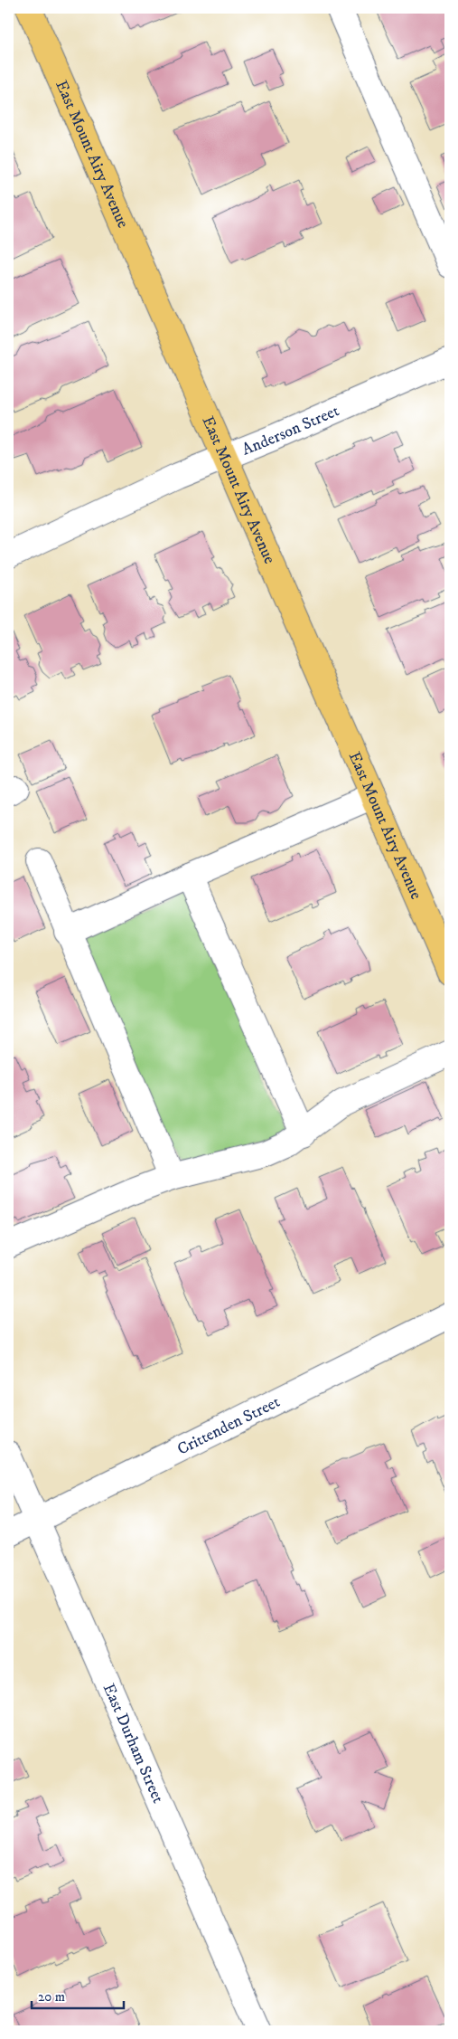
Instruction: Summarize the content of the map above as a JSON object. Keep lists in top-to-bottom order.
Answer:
{
  "streets": {
    "main road": ["East Mount Airy Avenue"],
    "street": ["Anderson Street", "Crittenden Street", "East Durham Street"]
  },
  "crossings": [
    ["East Mount Airy Avenue", "Anderson Street"],
    ["Crittenden Street", "East Durham Street"]
  ],
  "scale_bar": "20 m"
}
